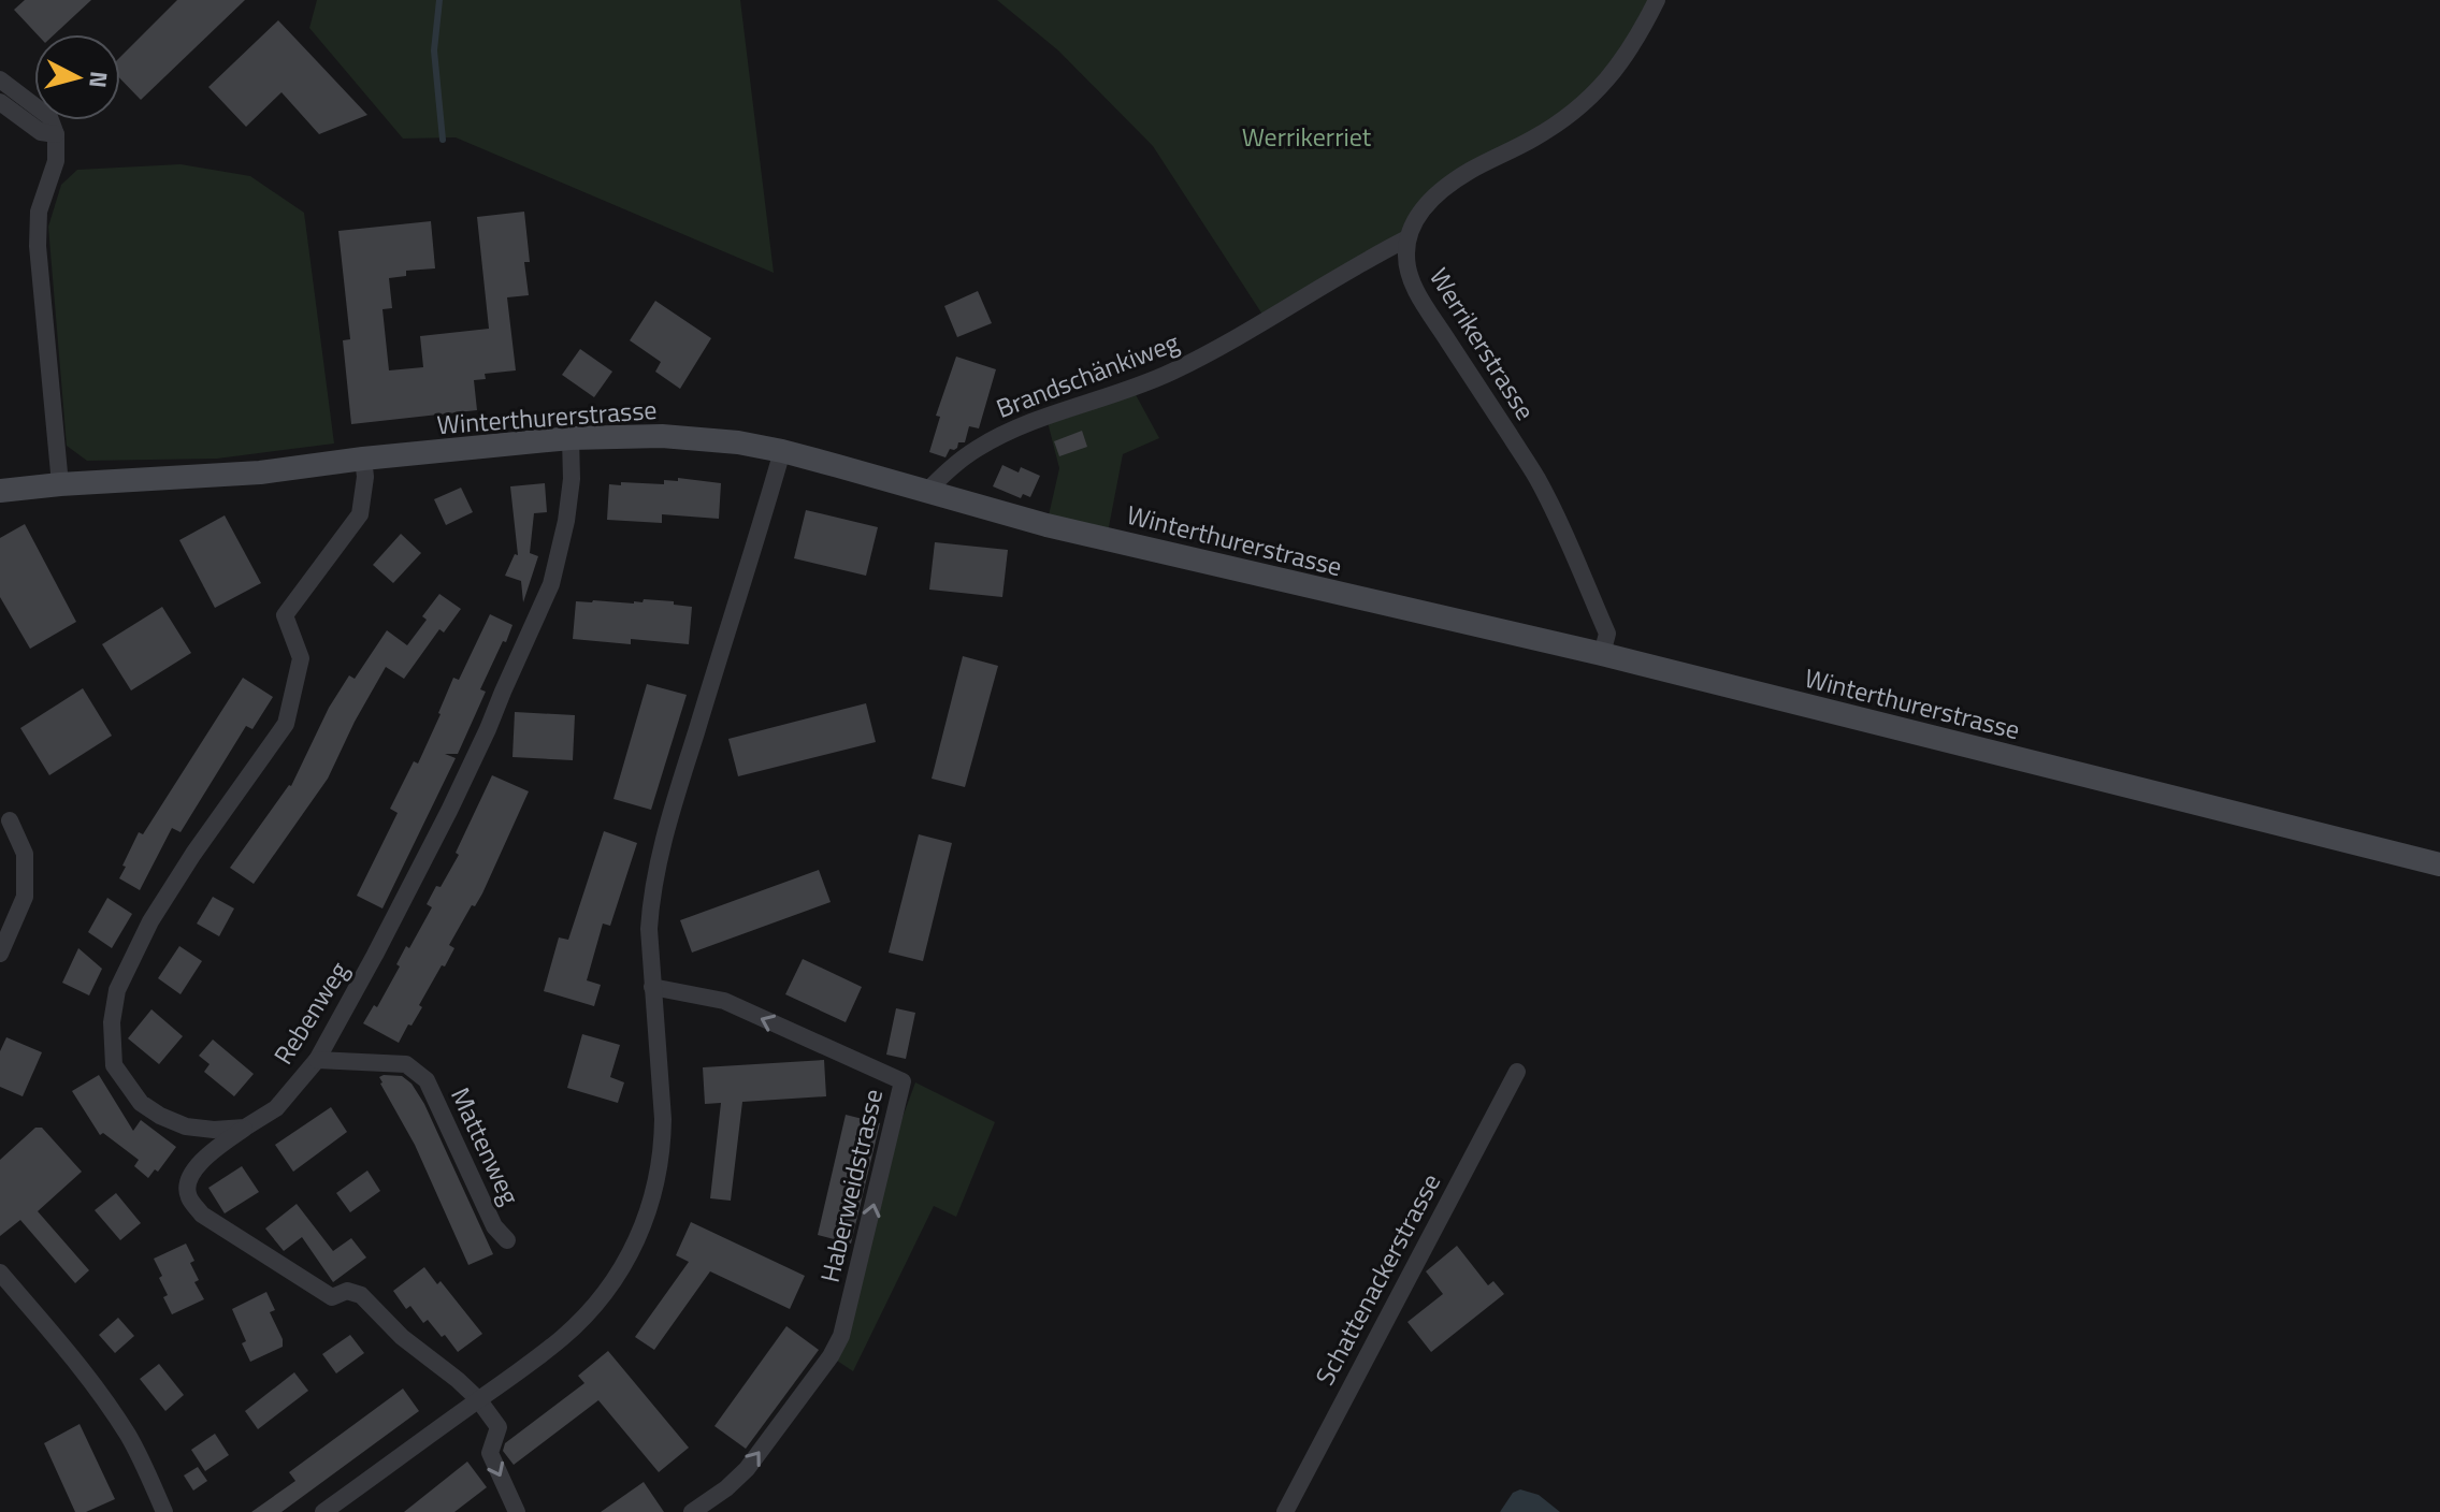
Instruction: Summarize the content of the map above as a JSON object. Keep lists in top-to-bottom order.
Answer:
{
  "streets": {
    "main road": ["Winterthurerstrasse"],
    "street": [
      "Werrikerstrasse",
      "Brandschänkiweg",
      "Rebenweg",
      "Mattenweg",
      "Haberweidstrasse",
      "Schattenackerstrasse"
    ]
  },
  "crossings": [
    ["Werrikerstrasse", "Brandschänkiweg"],
    ["Werrikerstrasse", "Winterthurerstrasse"],
    ["Brandschänkiweg", "Winterthurerstrasse"],
    ["Winterthurerstrasse", "Rebenweg"],
    ["Rebenweg", "Mattenweg"]
  ],
  "parks": ["Werrikerriet"],
  "north": "right"
}
